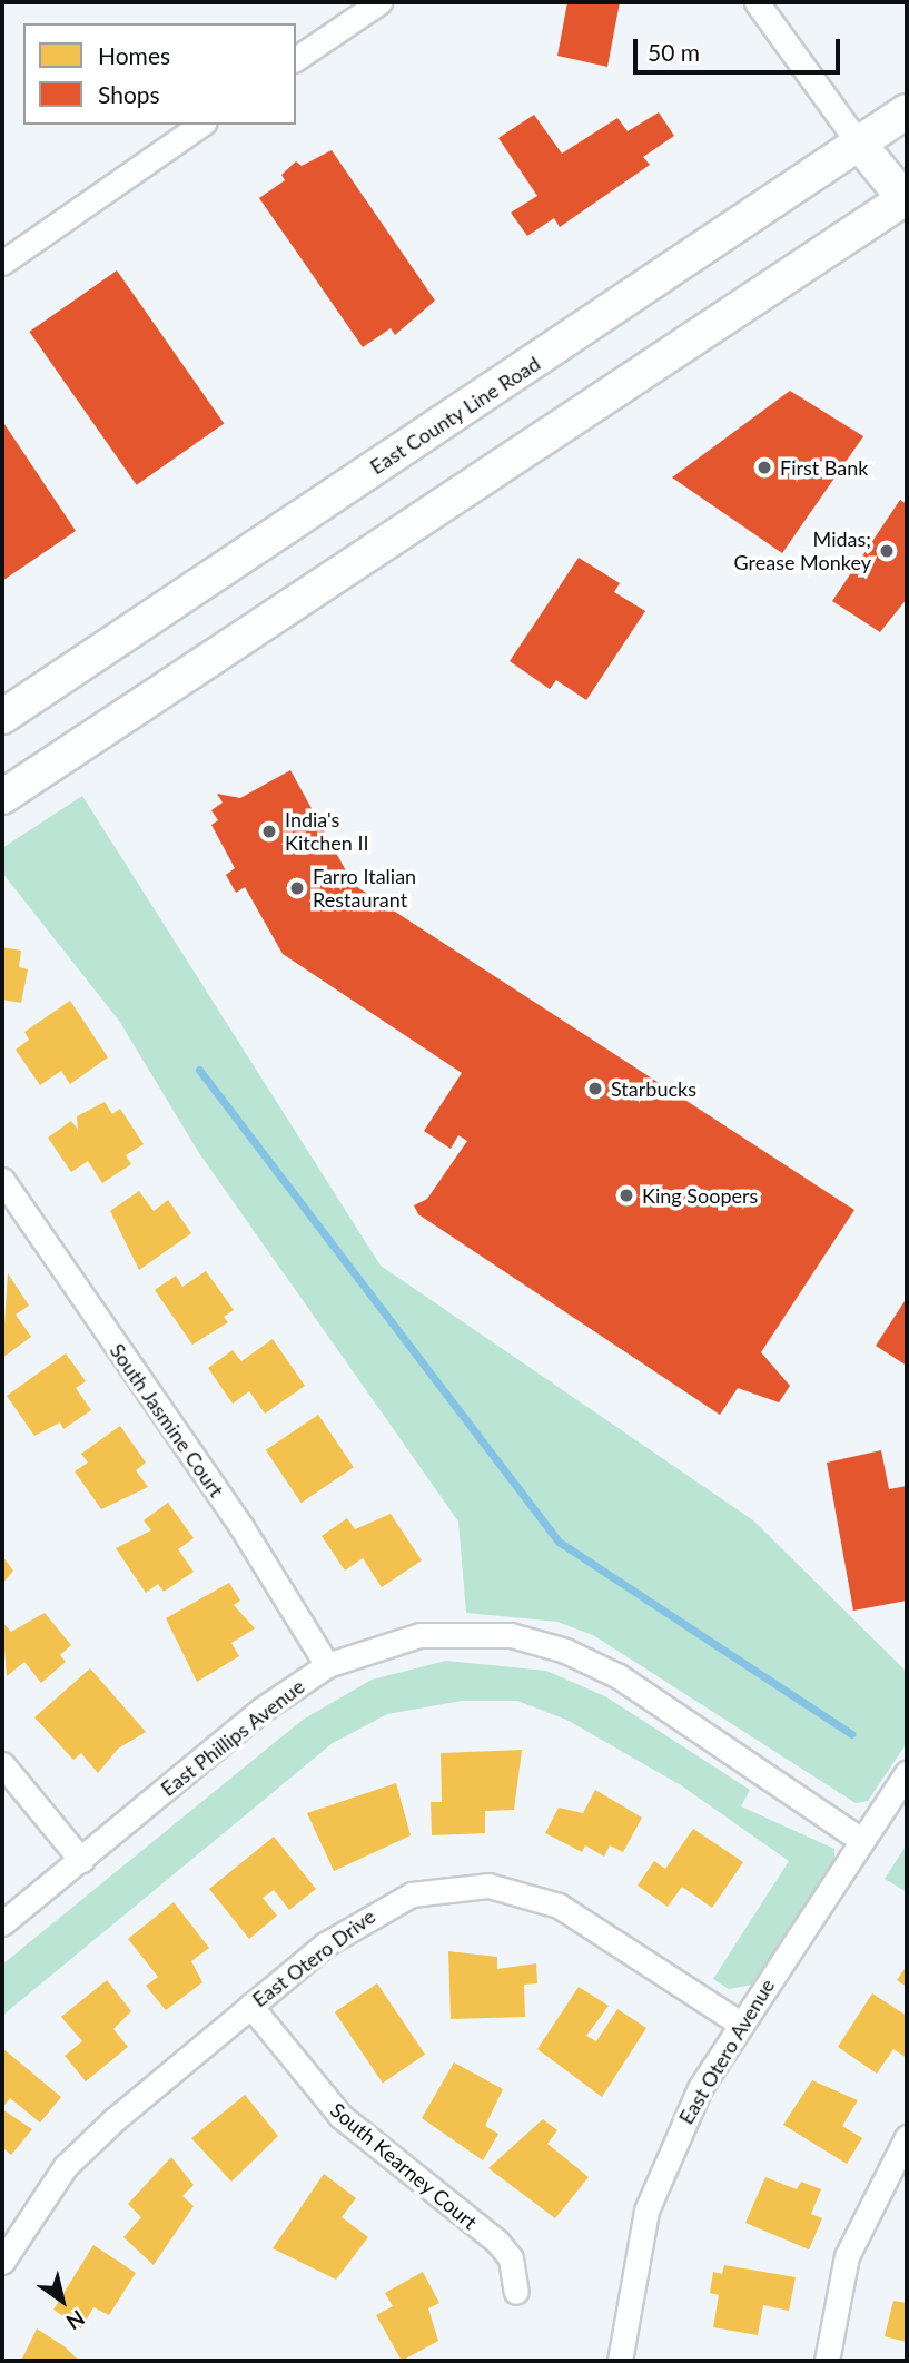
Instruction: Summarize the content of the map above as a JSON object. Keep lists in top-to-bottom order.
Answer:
{
  "streets": {
    "main road": ["East County Line Road"],
    "street": [
      "South Jasmine Court",
      "East Phillips Avenue",
      "East Otero Drive",
      "East Otero Avenue",
      "South Kearney Court"
    ]
  },
  "crossings": [
    ["South Jasmine Court", "East Phillips Avenue"],
    ["East Phillips Avenue", "East Otero Avenue"],
    ["East Otero Drive", "East Otero Avenue"],
    ["East Otero Drive", "South Kearney Court"]
  ],
  "places": [
    "First Bank",
    "Midas; Grease Monkey",
    "India's Kitchen II",
    "Farro Italian Restaurant",
    "Starbucks",
    "King Soopers"
  ],
  "legend": ["Homes", "Shops"],
  "scale_bar": "50 m",
  "north": "bottom right"
}
